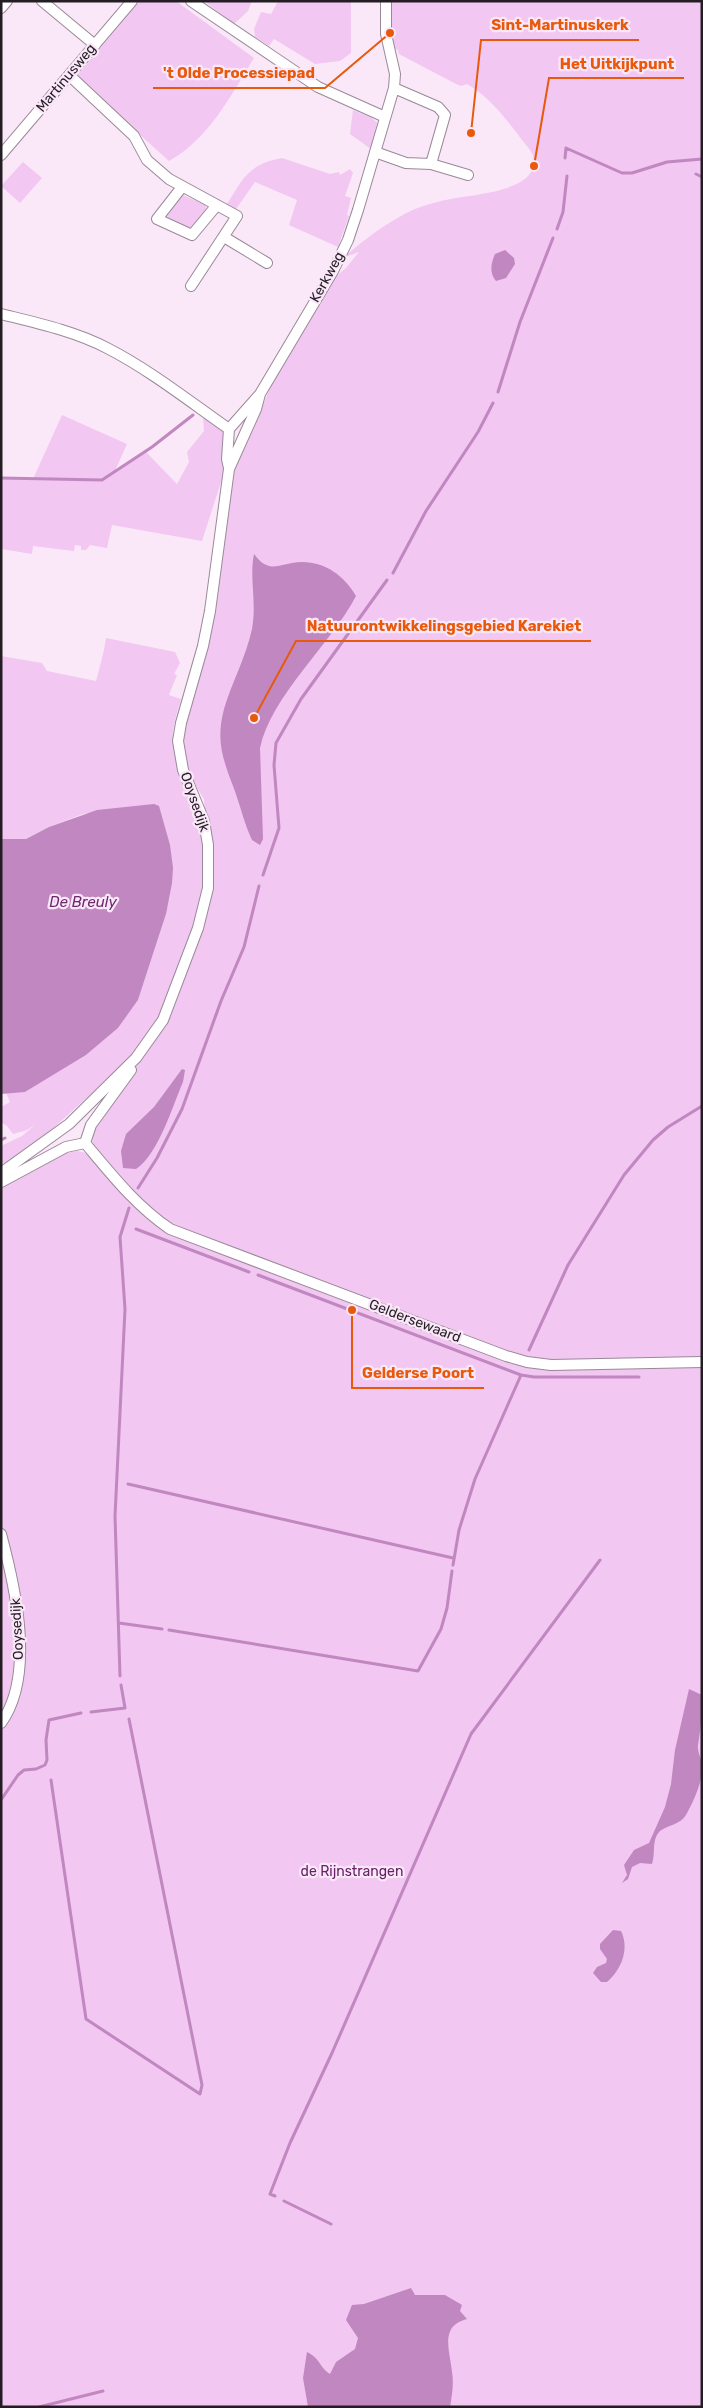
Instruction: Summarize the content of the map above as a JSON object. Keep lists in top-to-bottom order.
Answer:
{
  "streets": {
    "street": [
      "Martinusweg",
      "Kerkweg",
      "Ooysedijk",
      "Geldersewaard"
    ]
  },
  "crossings": [
    ["Kerkweg", "Ooysedijk"]
  ],
  "water": ["De Breuly"],
  "parks": ["de Rijnstrangen"],
  "places": [
    "'t Olde Processiepad",
    "Sint-Martinuskerk",
    "Het Uitkijkpunt",
    "Natuurontwikkelingsgebied Karekiet",
    "Gelderse Poort"
  ]
}
